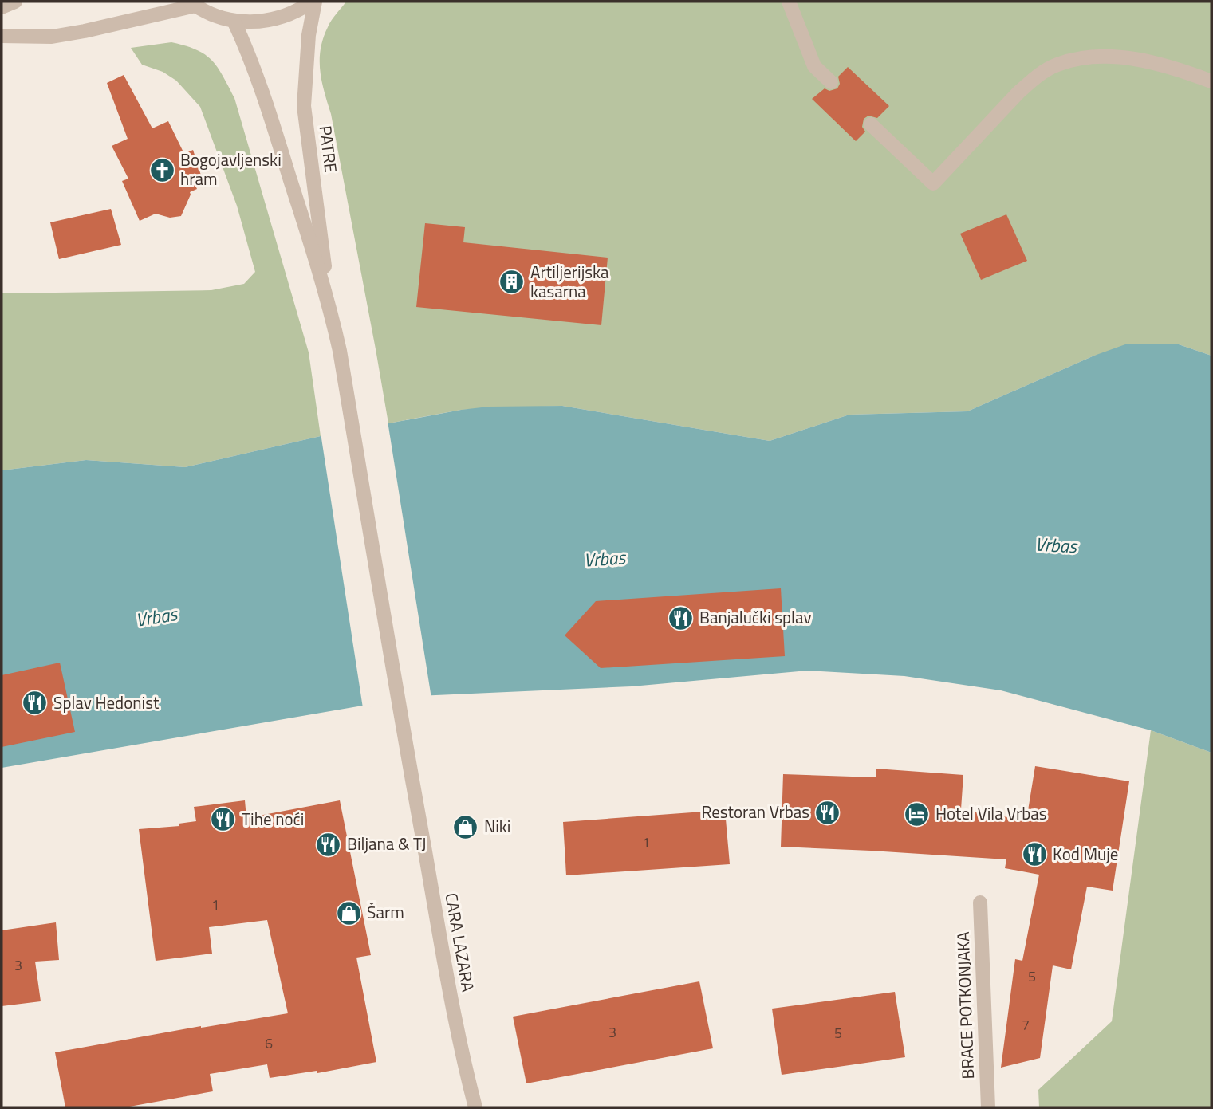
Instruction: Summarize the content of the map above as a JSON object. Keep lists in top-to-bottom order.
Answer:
{
  "streets": {
    "street": ["PATRE", "CARA LAZARA", "BRACE POTKONJAKA"]
  },
  "crossings": [
    ["PATRE", "CARA LAZARA"]
  ],
  "water": ["Vrbas"],
  "places": {
    "church": ["Bogojavljenski hram"],
    "building": ["Artiljerijska kasarna"],
    "restaurant": [
      "Banjalučki splav",
      "Splav Hedonist",
      "Restoran Vrbas",
      "Tihe noći",
      "Biljana & TJ",
      "Kod Muje"
    ],
    "hotel": ["Hotel Vila Vrbas"],
    "shop": ["Niki", "Šarm"]
  },
  "house_numbers": [
    "1",
    "1",
    "3",
    "5",
    "7",
    "3",
    "5",
    "6"
  ]
}
